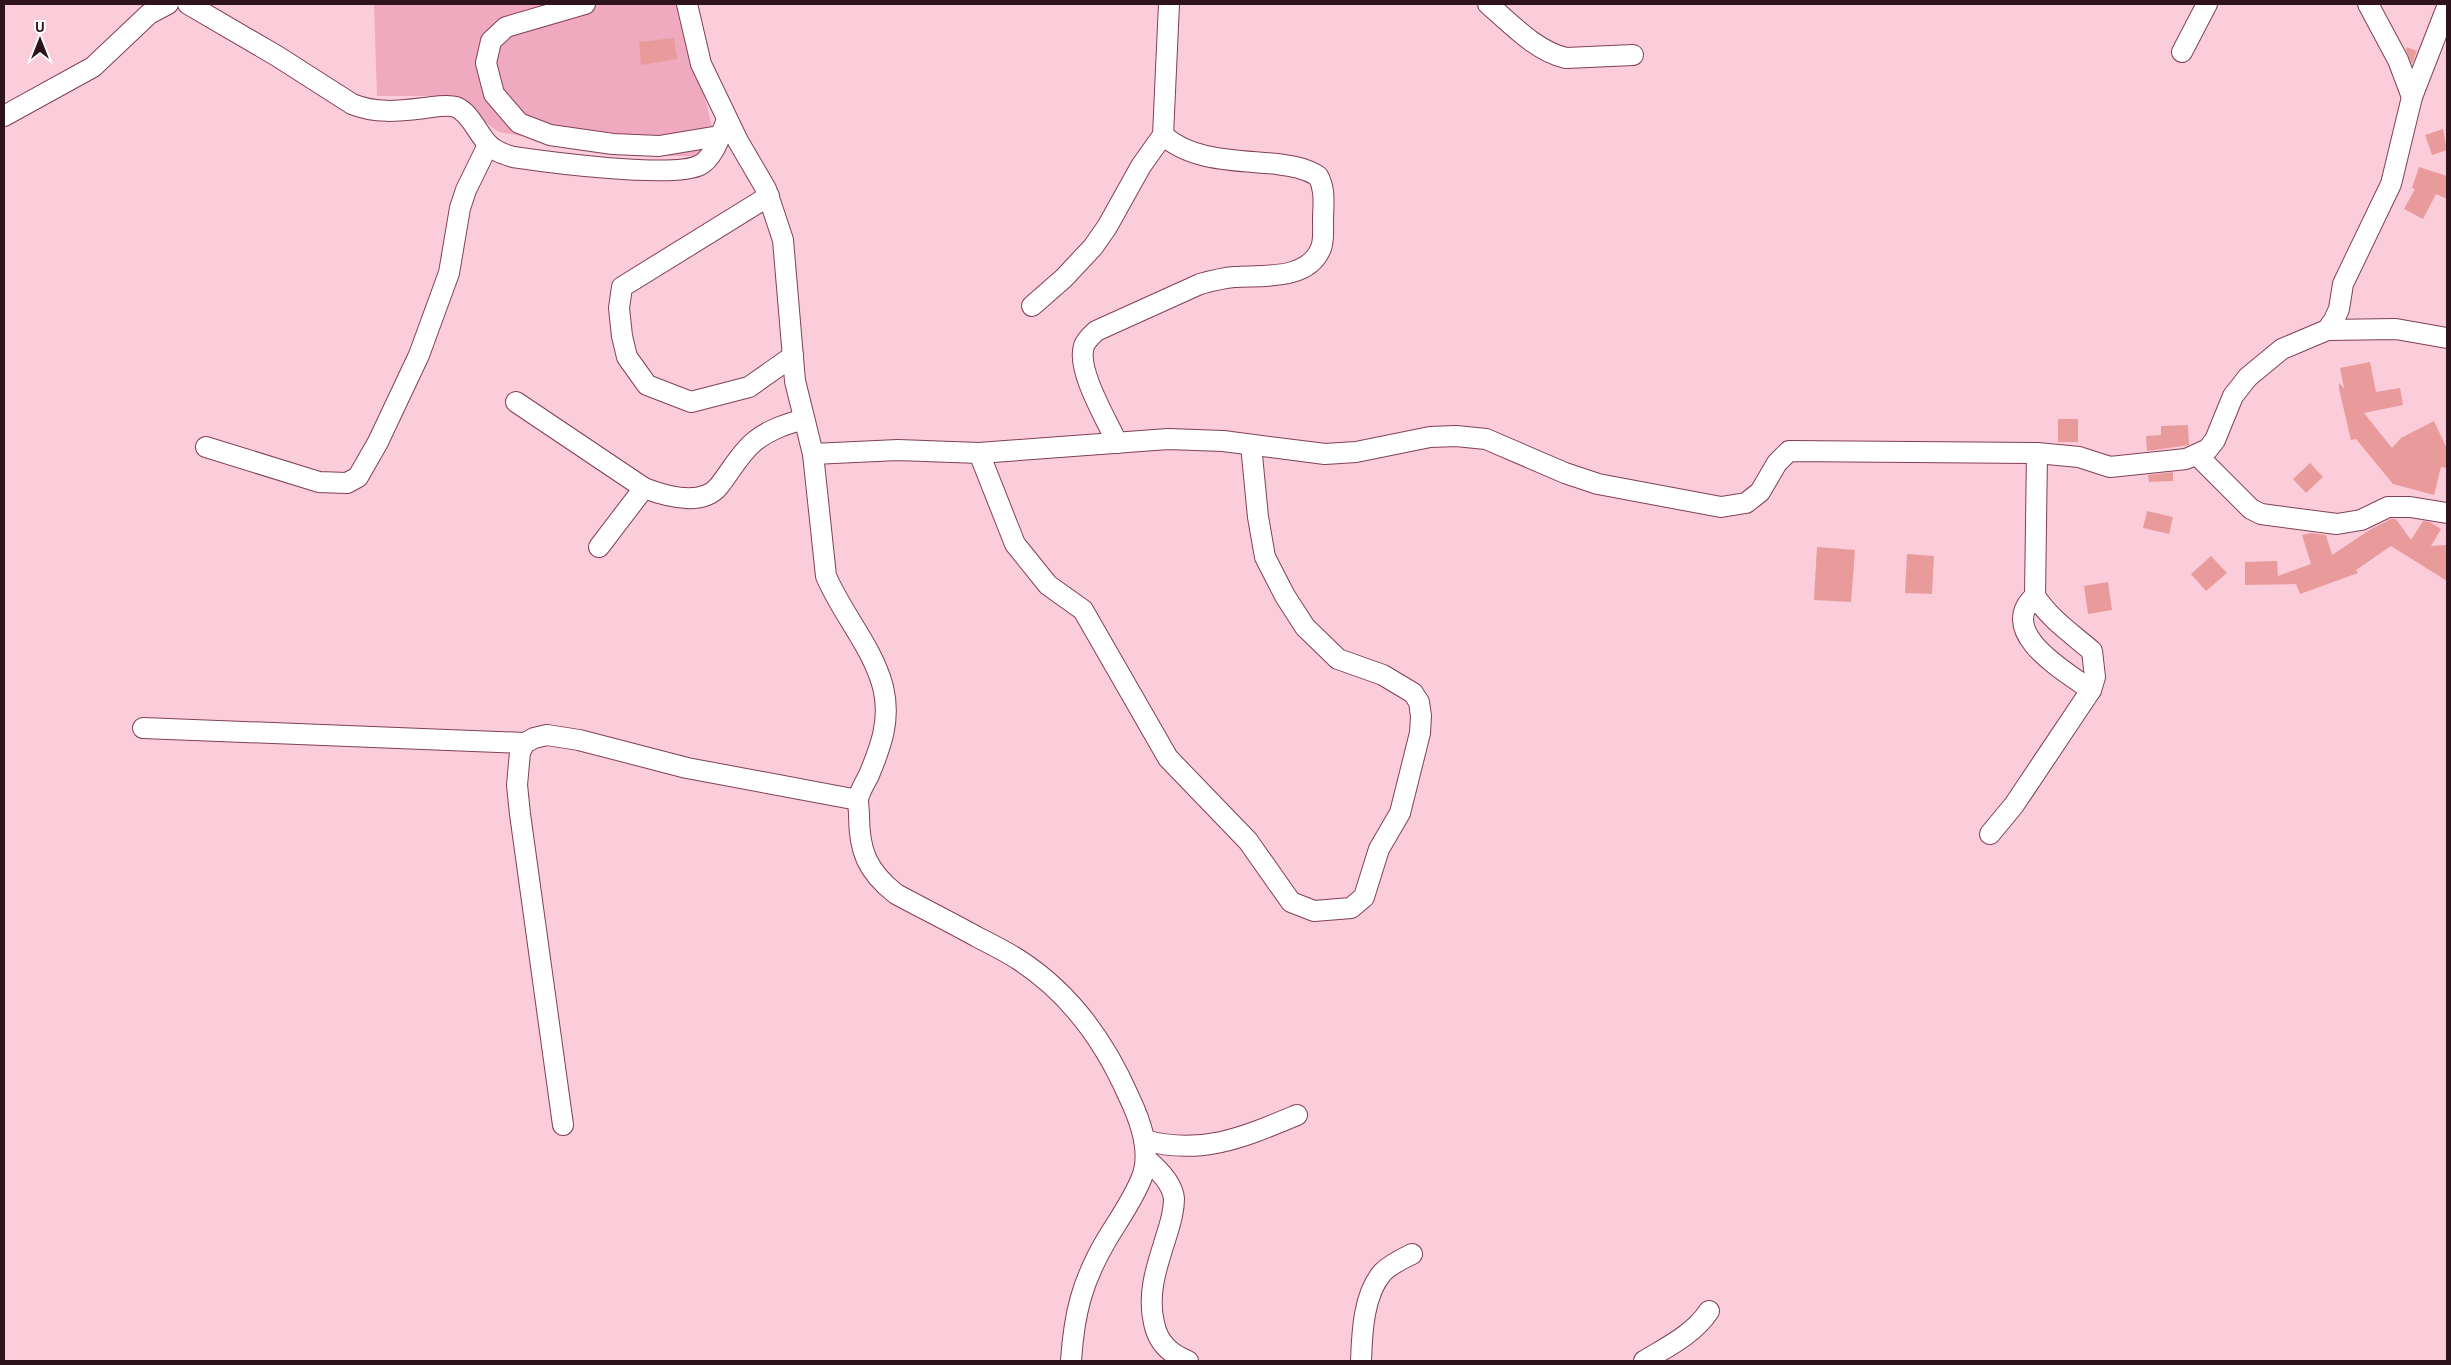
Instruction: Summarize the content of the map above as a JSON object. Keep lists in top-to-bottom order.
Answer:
{
  "north": "top"
}
